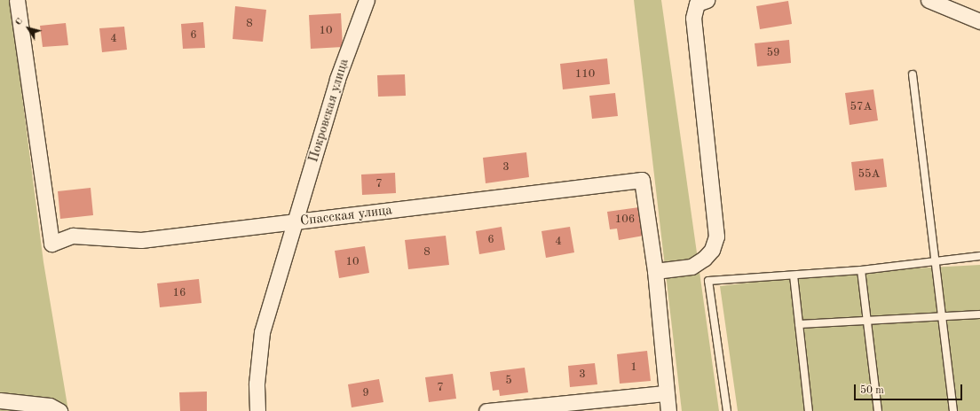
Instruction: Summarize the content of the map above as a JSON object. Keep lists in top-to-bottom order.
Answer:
{
  "streets": {
    "street": ["Покровская улица", "Спасская улица"]
  },
  "crossings": [
    ["Покровская улица", "Спасская улица"]
  ],
  "house_numbers": [
    "8",
    "10",
    "6",
    "4",
    "59",
    "110",
    "57А",
    "3",
    "55А",
    "7",
    "106",
    "6",
    "4",
    "8",
    "10",
    "16",
    "1",
    "3",
    "5",
    "7",
    "9"
  ],
  "scale_bar": "50 m",
  "north": "top left"
}
